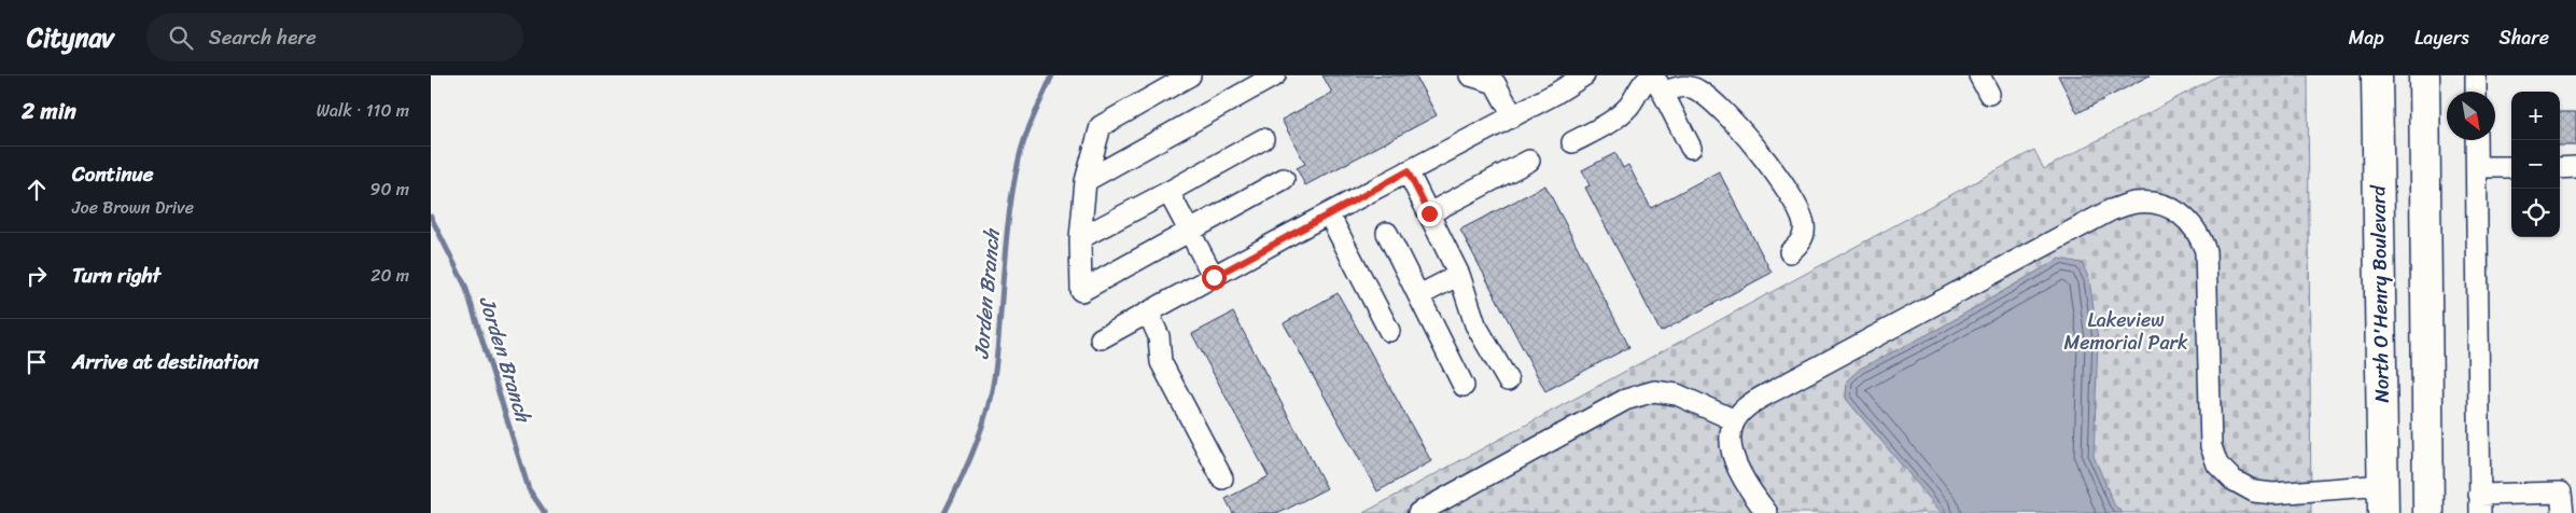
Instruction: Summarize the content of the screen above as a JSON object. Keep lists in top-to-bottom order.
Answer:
{
  "streets": {
    "highway": ["North O'Henry Boulevard"]
  },
  "water": ["Jorden Branch"],
  "parks": ["Lakeview Memorial Park"],
  "north": "bottom right",
  "page": {
    "header": "Citynav",
    "search": "Search here",
    "nav": ["Map", "Layers", "Share"],
    "heading": ["2 min", "Walk · 110 m"],
    "map_buttons": ["+", "−"],
    "list": [
      ["Continue", "Joe Brown Drive", "90 m"],
      ["Turn right", "20 m"],
      "Arrive at destination"
    ]
  }
}
